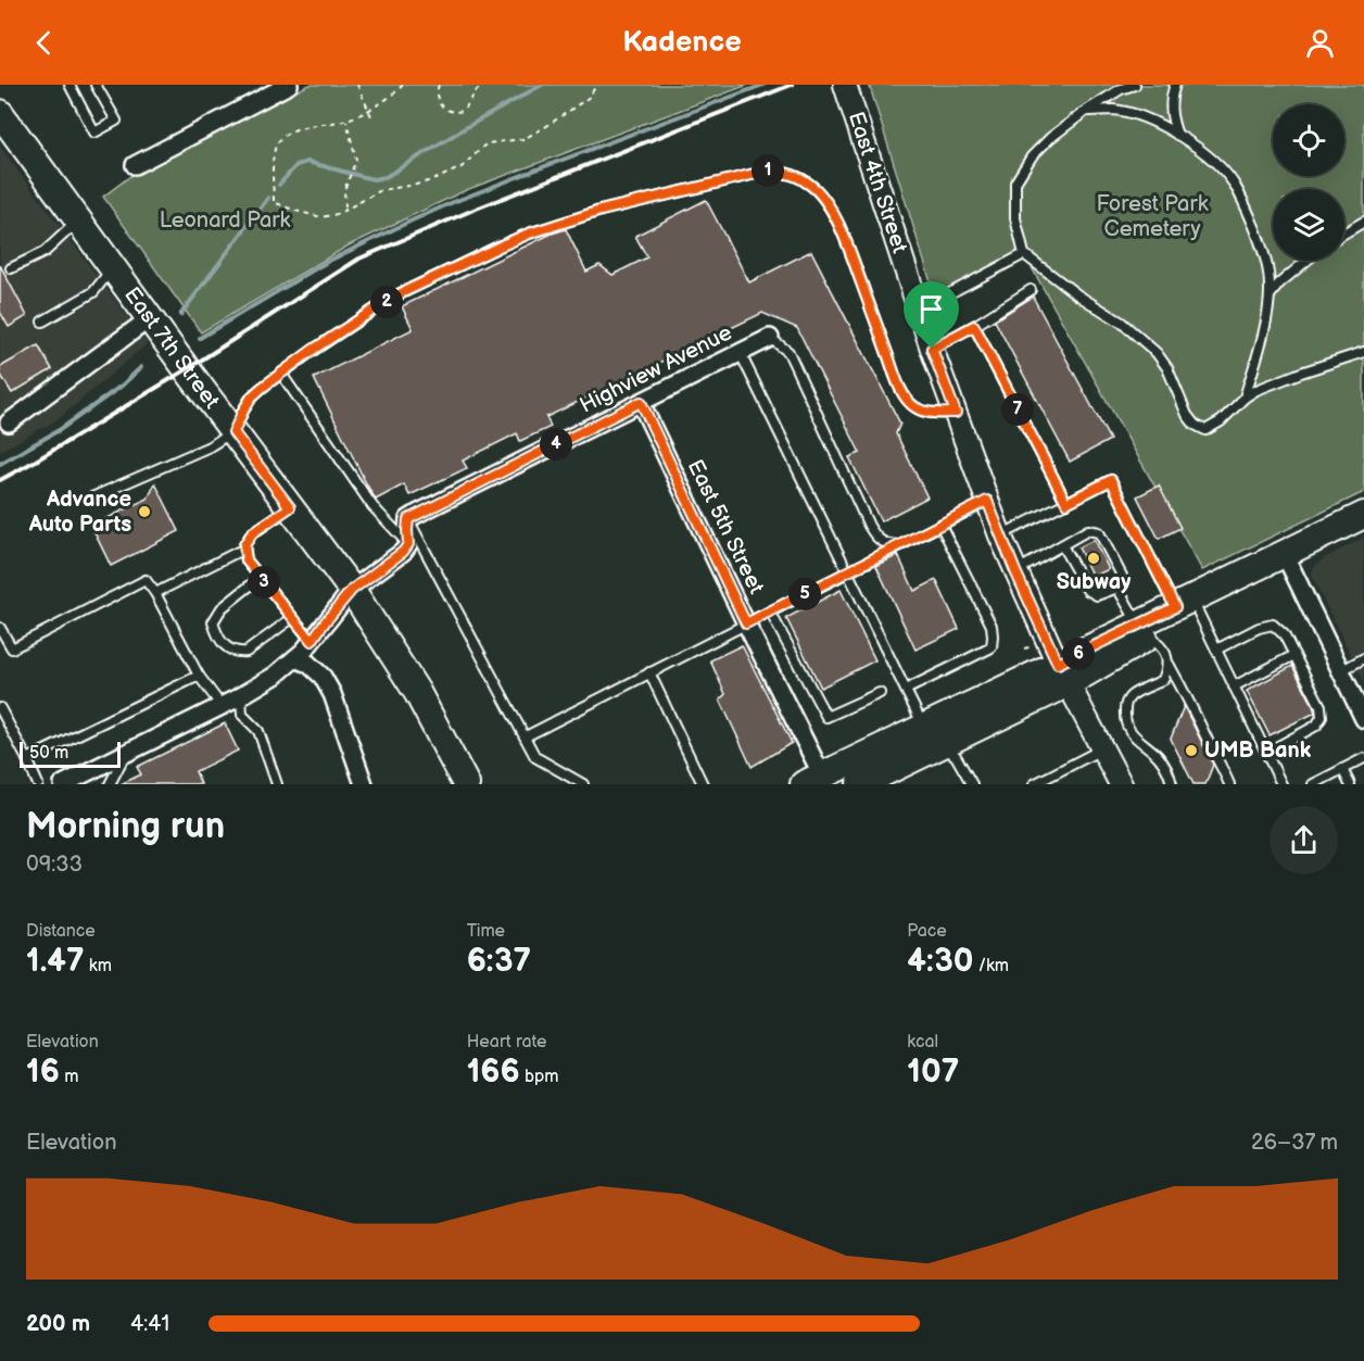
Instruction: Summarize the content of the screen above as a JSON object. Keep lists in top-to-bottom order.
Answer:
{
  "streets": {
    "main road": ["East 7th Street"],
    "street": ["East 4th Street", "Highview Avenue", "East 5th Street"]
  },
  "crossings": [
    ["Highview Avenue", "East 5th Street"]
  ],
  "parks": ["Forest Park Cemetery", "Leonard Park"],
  "places": ["Advance Auto Parts", "Subway", "UMB Bank"],
  "scale_bar": "50 m",
  "page": {
    "header": "Kadence",
    "pins": [
      "1",
      "2",
      "7",
      "4",
      "3",
      "5",
      "6"
    ],
    "scale": "50 m",
    "heading": ["Morning run", "09:33"],
    "stats": [
      ["Distance", "1.47 km"],
      ["Time", "6:37"],
      ["Pace", "4:30 /km"],
      ["Elevation", "16 m"],
      ["Heart rate", "166 bpm"],
      ["kcal", "107"]
    ],
    "chart": ["Elevation", "26–37 m"],
    "list": [
      {
        "name": "200 m",
        "note": "4:41"
      }
    ]
  }
}
